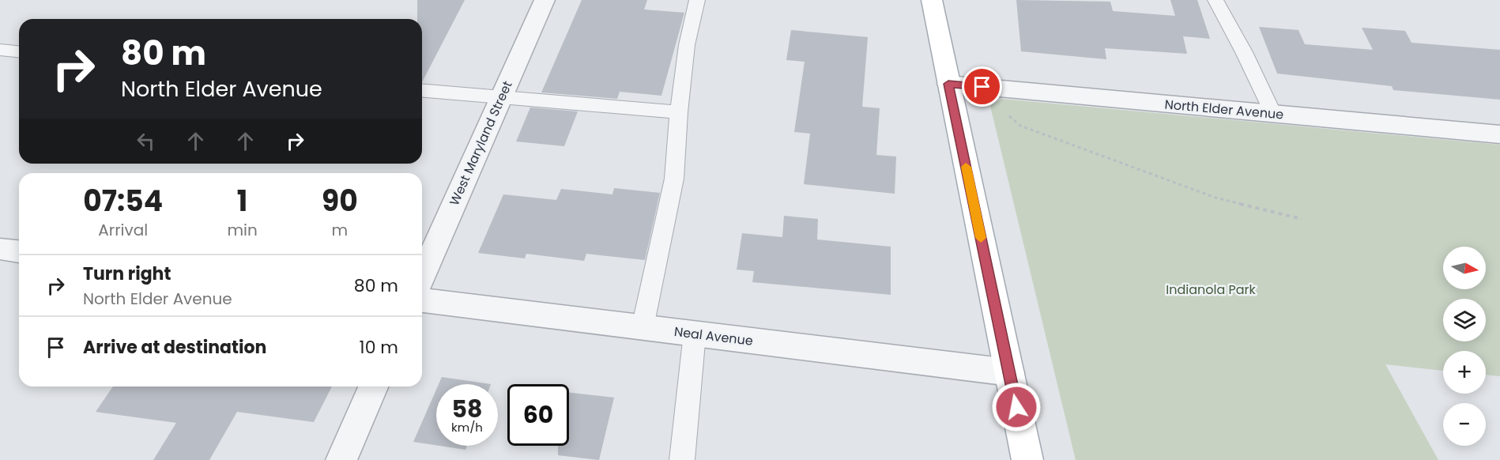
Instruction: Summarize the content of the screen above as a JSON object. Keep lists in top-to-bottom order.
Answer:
{
  "streets": {
    "street": ["North Elder Avenue", "West Maryland Street", "Neal Avenue"]
  },
  "parks": ["Indianola Park"],
  "north": "right",
  "page": {
    "turn": ["80 m", "North Elder Avenue"],
    "eta": [
      "07:54",
      "Arrival",
      "1",
      "min",
      "90",
      "m"
    ],
    "map_buttons": ["+", "−"],
    "list": [
      {
        "name": "Turn right",
        "note": "North Elder Avenue",
        "value": "80 m"
      },
      {
        "name": "Arrive at destination",
        "value": "10 m"
      }
    ],
    "speed": "58 km/h",
    "limit": "60"
  }
}
